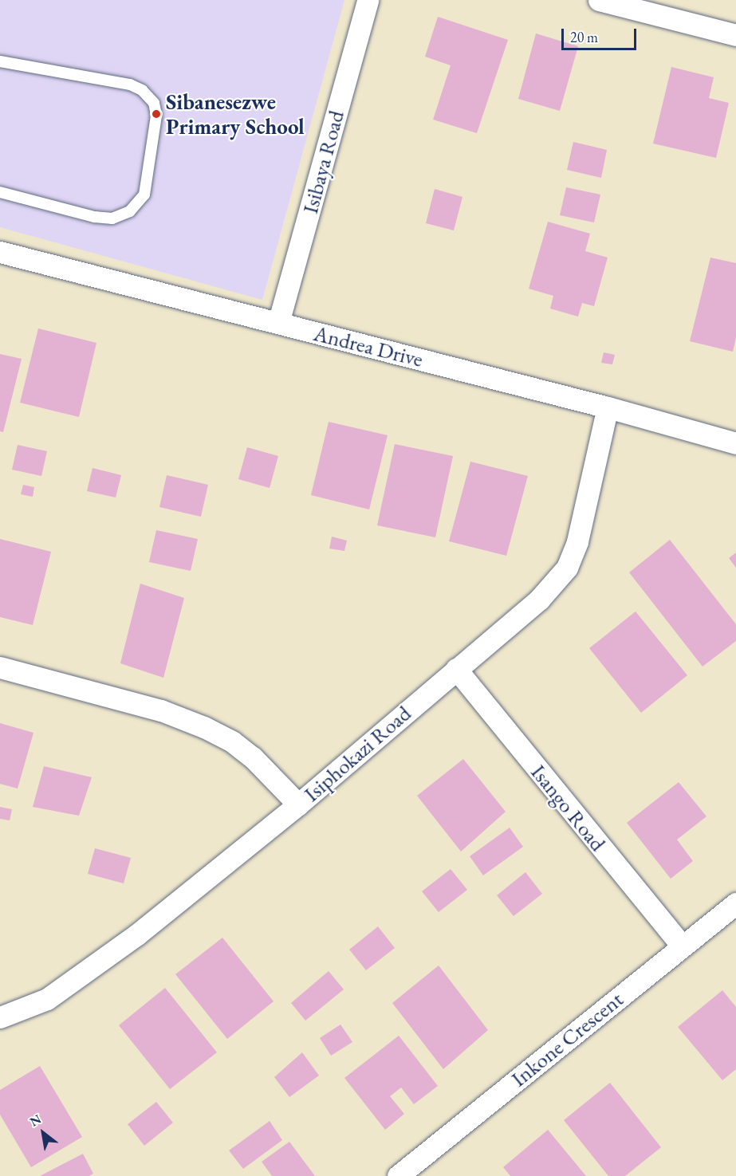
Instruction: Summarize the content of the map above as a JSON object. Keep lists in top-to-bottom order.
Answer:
{
  "streets": {
    "street": [
      "Isibaya Road",
      "Andrea Drive",
      "Isiphokazi Road",
      "Isango Road",
      "Inkone Crescent"
    ]
  },
  "crossings": [
    ["Isibaya Road", "Andrea Drive"],
    ["Andrea Drive", "Isiphokazi Road"],
    ["Isiphokazi Road", "Isango Road"],
    ["Isango Road", "Inkone Crescent"]
  ],
  "places": ["Sibanesezwe Primary School"],
  "scale_bar": "20 m",
  "north": "top left"
}
